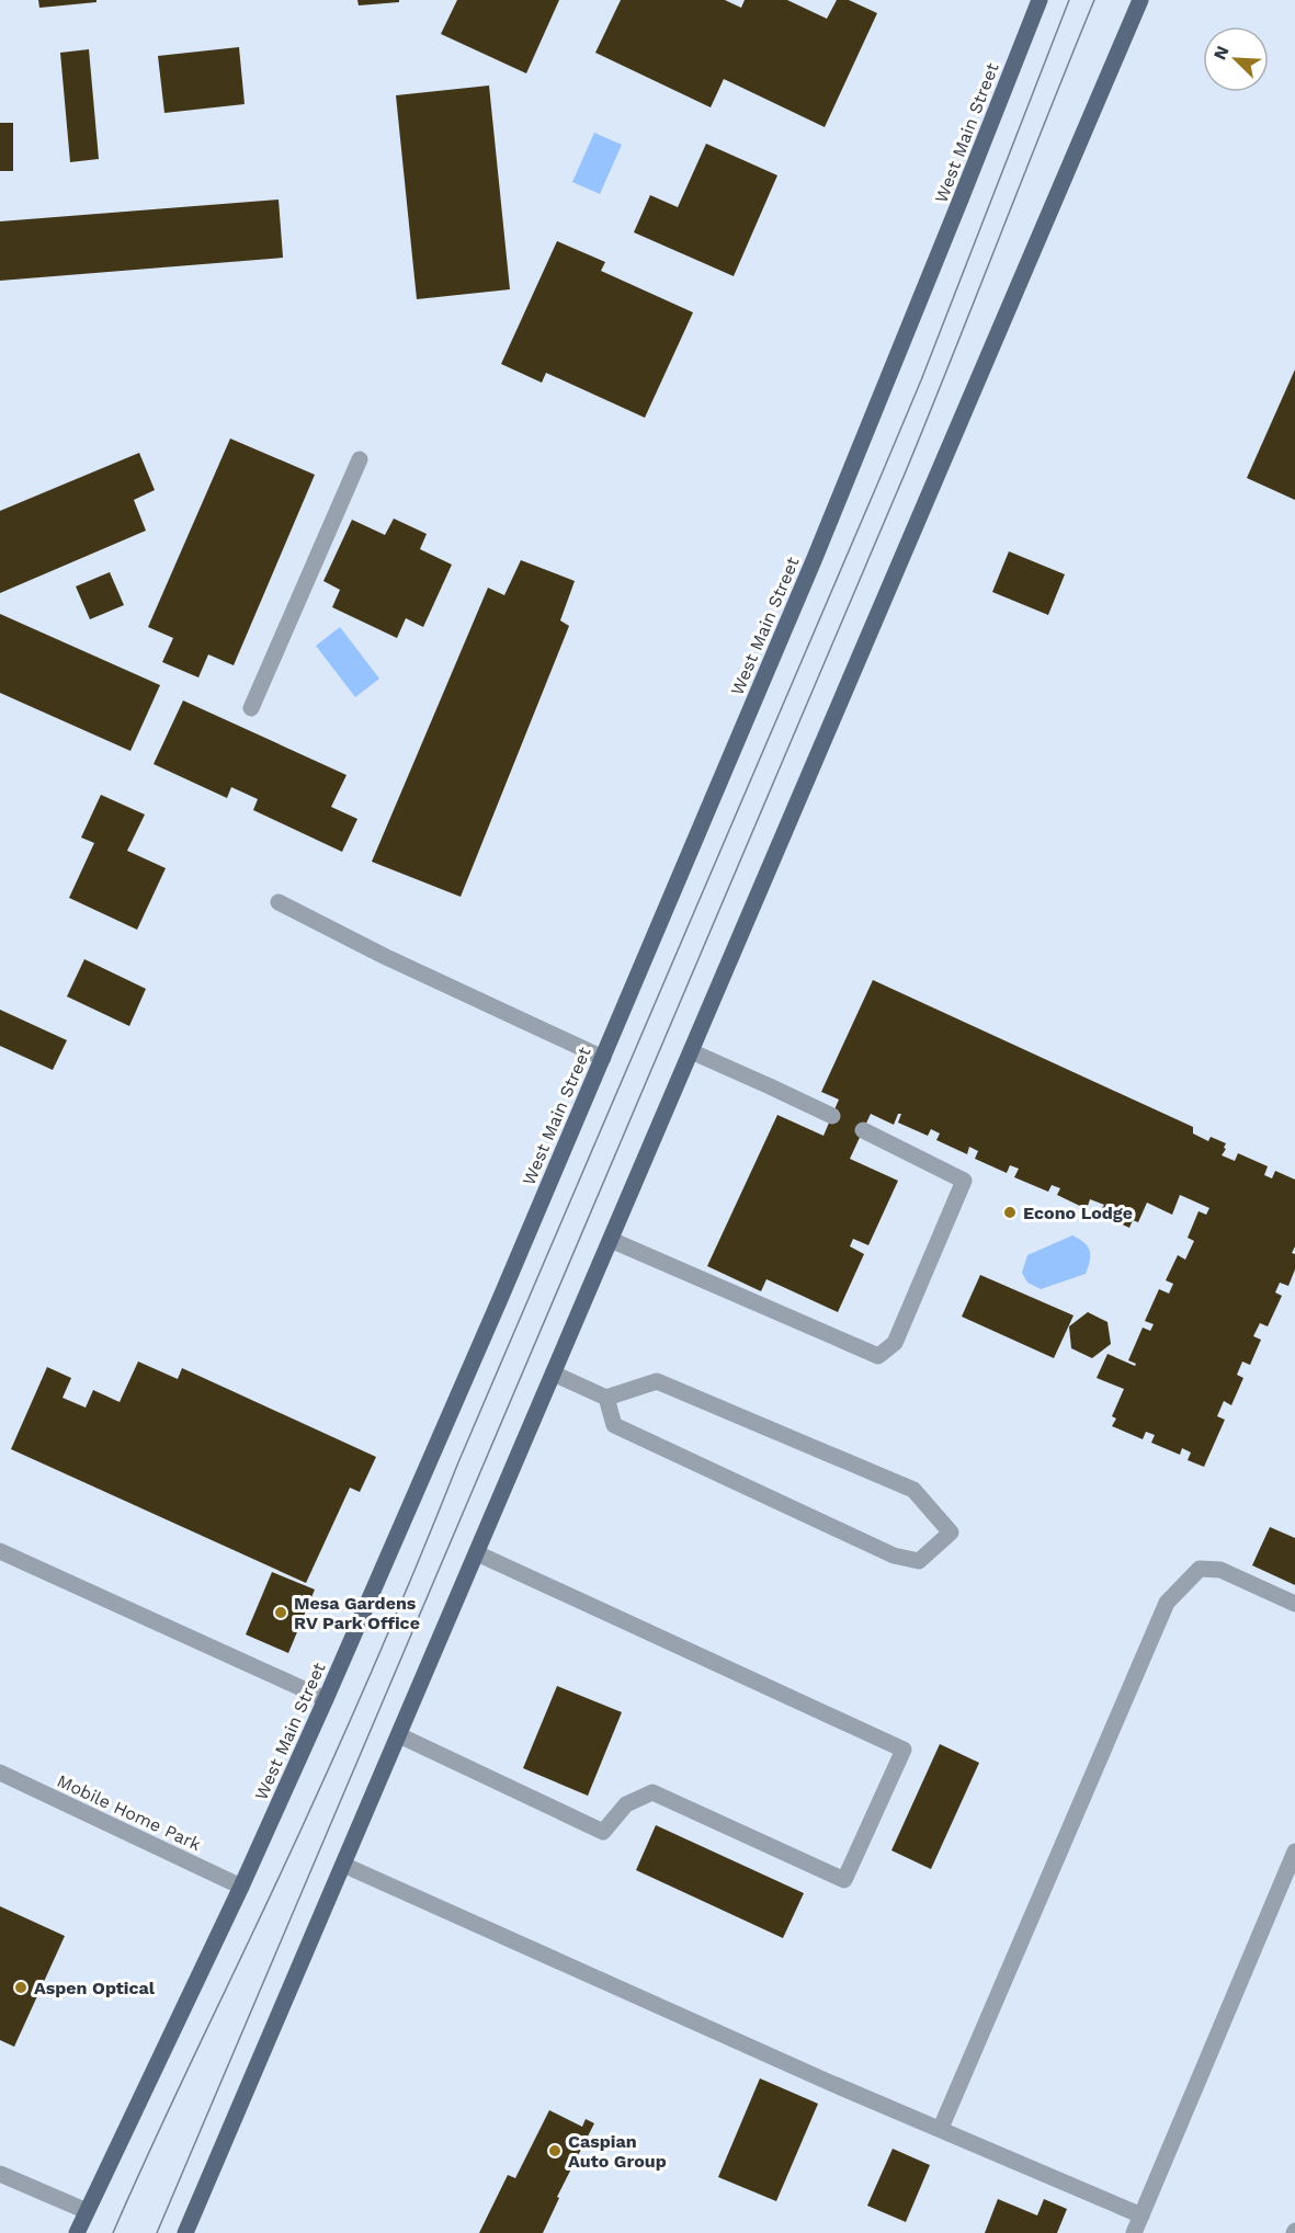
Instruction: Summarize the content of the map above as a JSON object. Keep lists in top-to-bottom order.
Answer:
{
  "streets": {
    "main road": ["West Main Street"],
    "street": ["Mobile Home Park"]
  },
  "crossings": [
    ["West Main Street", "Mobile Home Park"]
  ],
  "places": [
    "Econo Lodge",
    "Mesa Gardens RV Park Office",
    "Aspen Optical",
    "Caspian Auto Group"
  ],
  "north": "top left"
}
